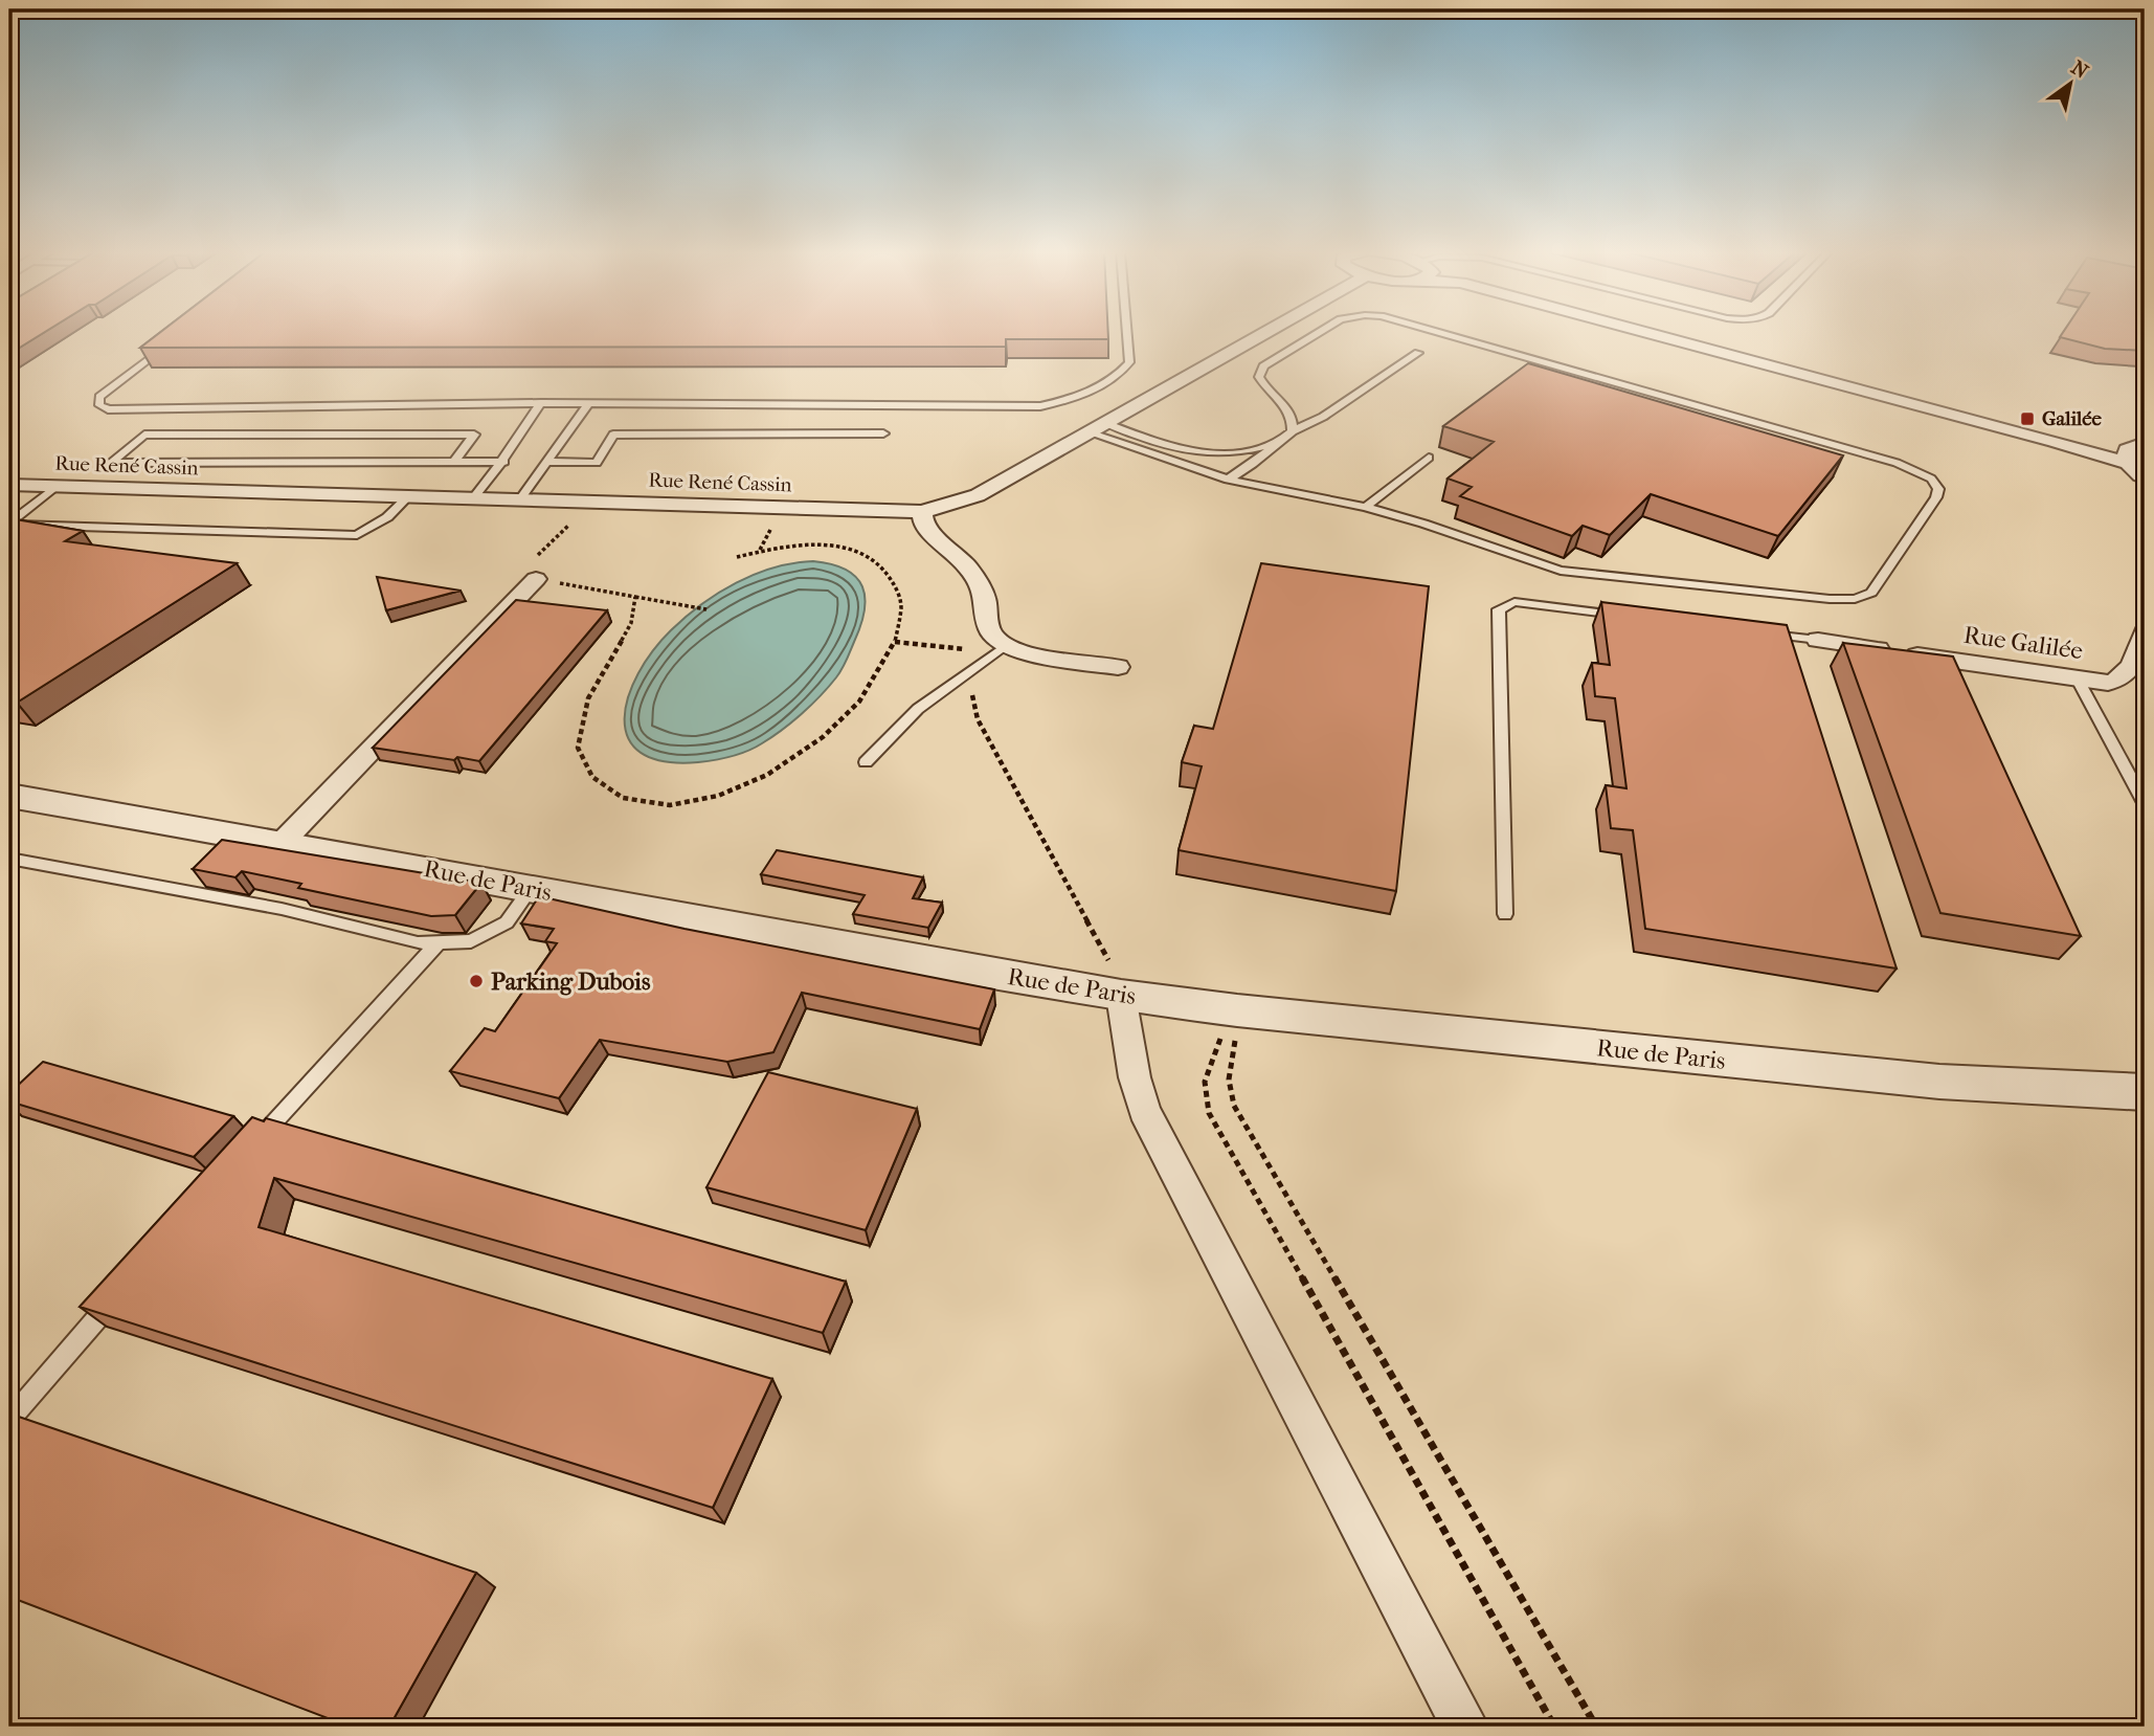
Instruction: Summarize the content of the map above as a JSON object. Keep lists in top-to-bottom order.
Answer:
{
  "streets": {
    "street": ["Rue René Cassin", "Rue Galilée", "Rue de Paris"]
  },
  "places": {
    "transit": ["Galilée"],
    "other": ["Parking Dubois"]
  },
  "north": "top right"
}
